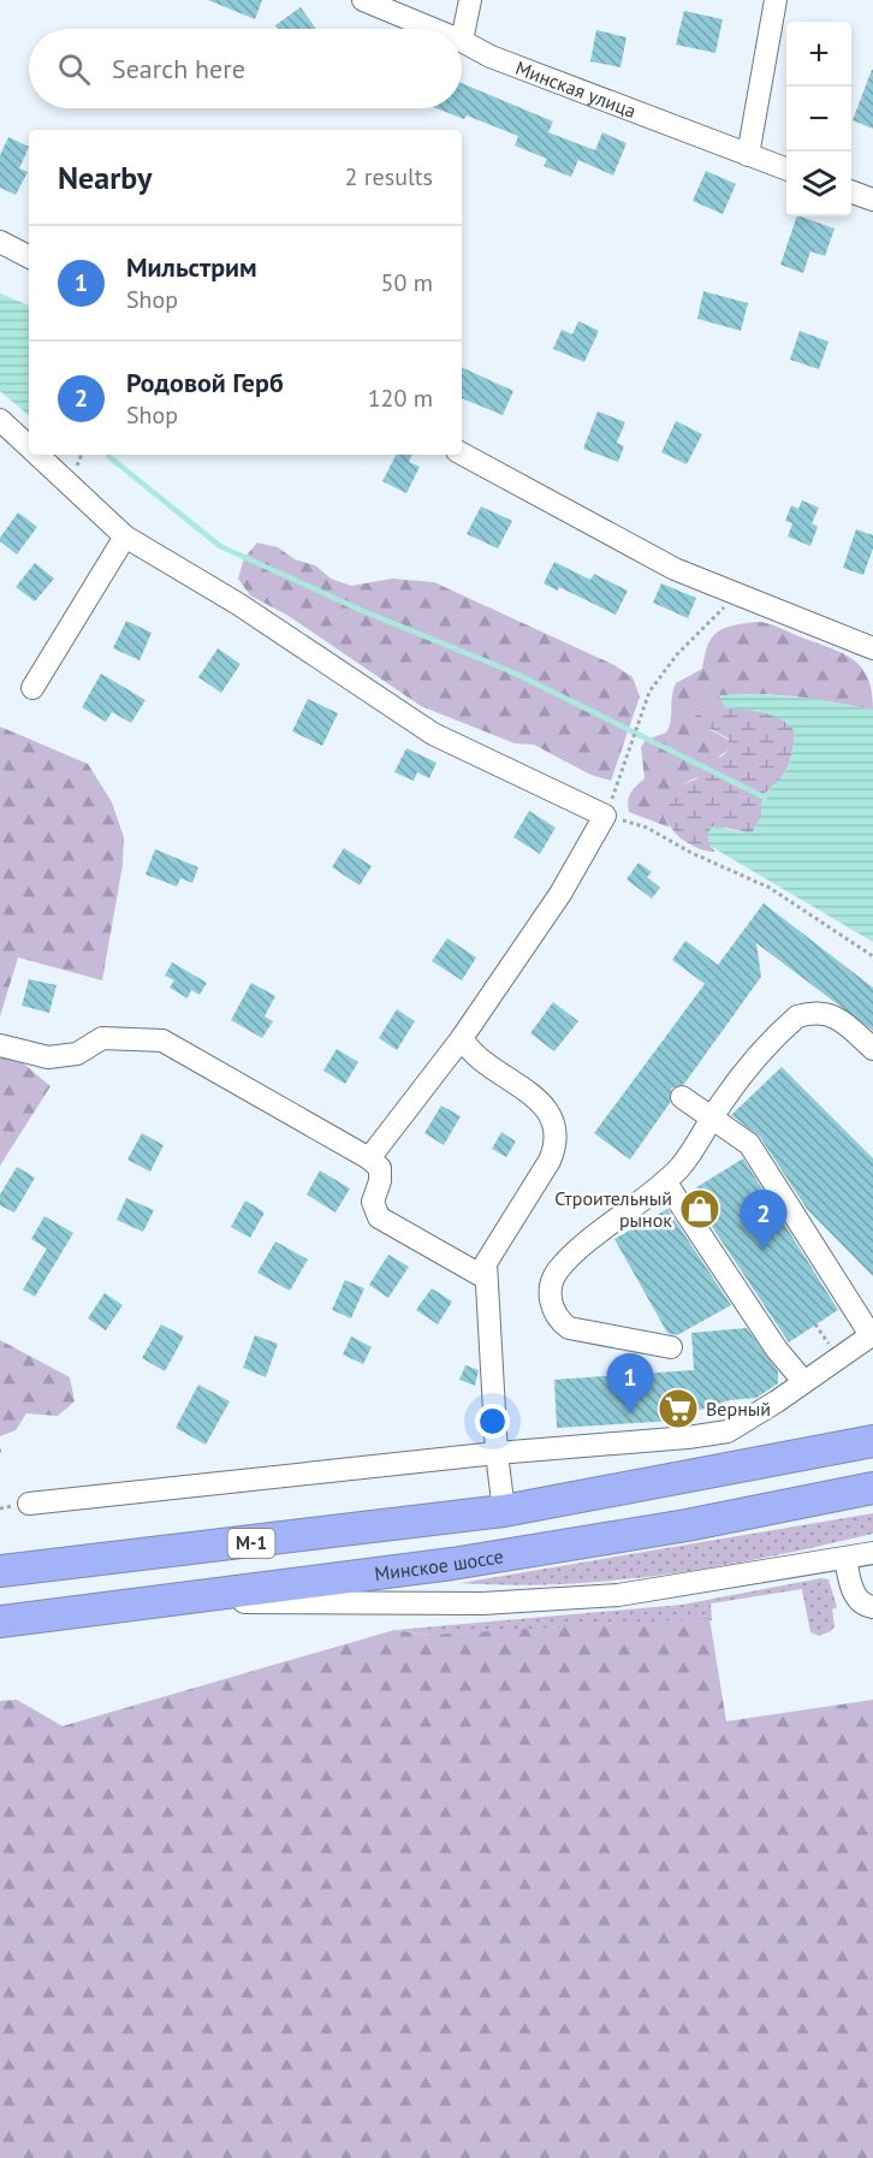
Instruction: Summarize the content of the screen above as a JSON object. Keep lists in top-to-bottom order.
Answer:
{
  "streets": {
    "highway": ["М-1", "Минское шоссе"],
    "street": ["Минская улица"]
  },
  "places": {
    "shop": ["Строительный рынок"],
    "supermarket": ["Верный"]
  },
  "page": {
    "map_buttons": ["+", "−"],
    "search": "Search here",
    "heading": ["Nearby", "2 results"],
    "list": [
      {
        "mark": "1",
        "name": "Мильстрим",
        "note": "Shop",
        "value": "50 m"
      },
      {
        "mark": "2",
        "name": "Родовой Герб",
        "note": "Shop",
        "value": "120 m"
      }
    ],
    "pins": ["2", "1"]
  }
}
